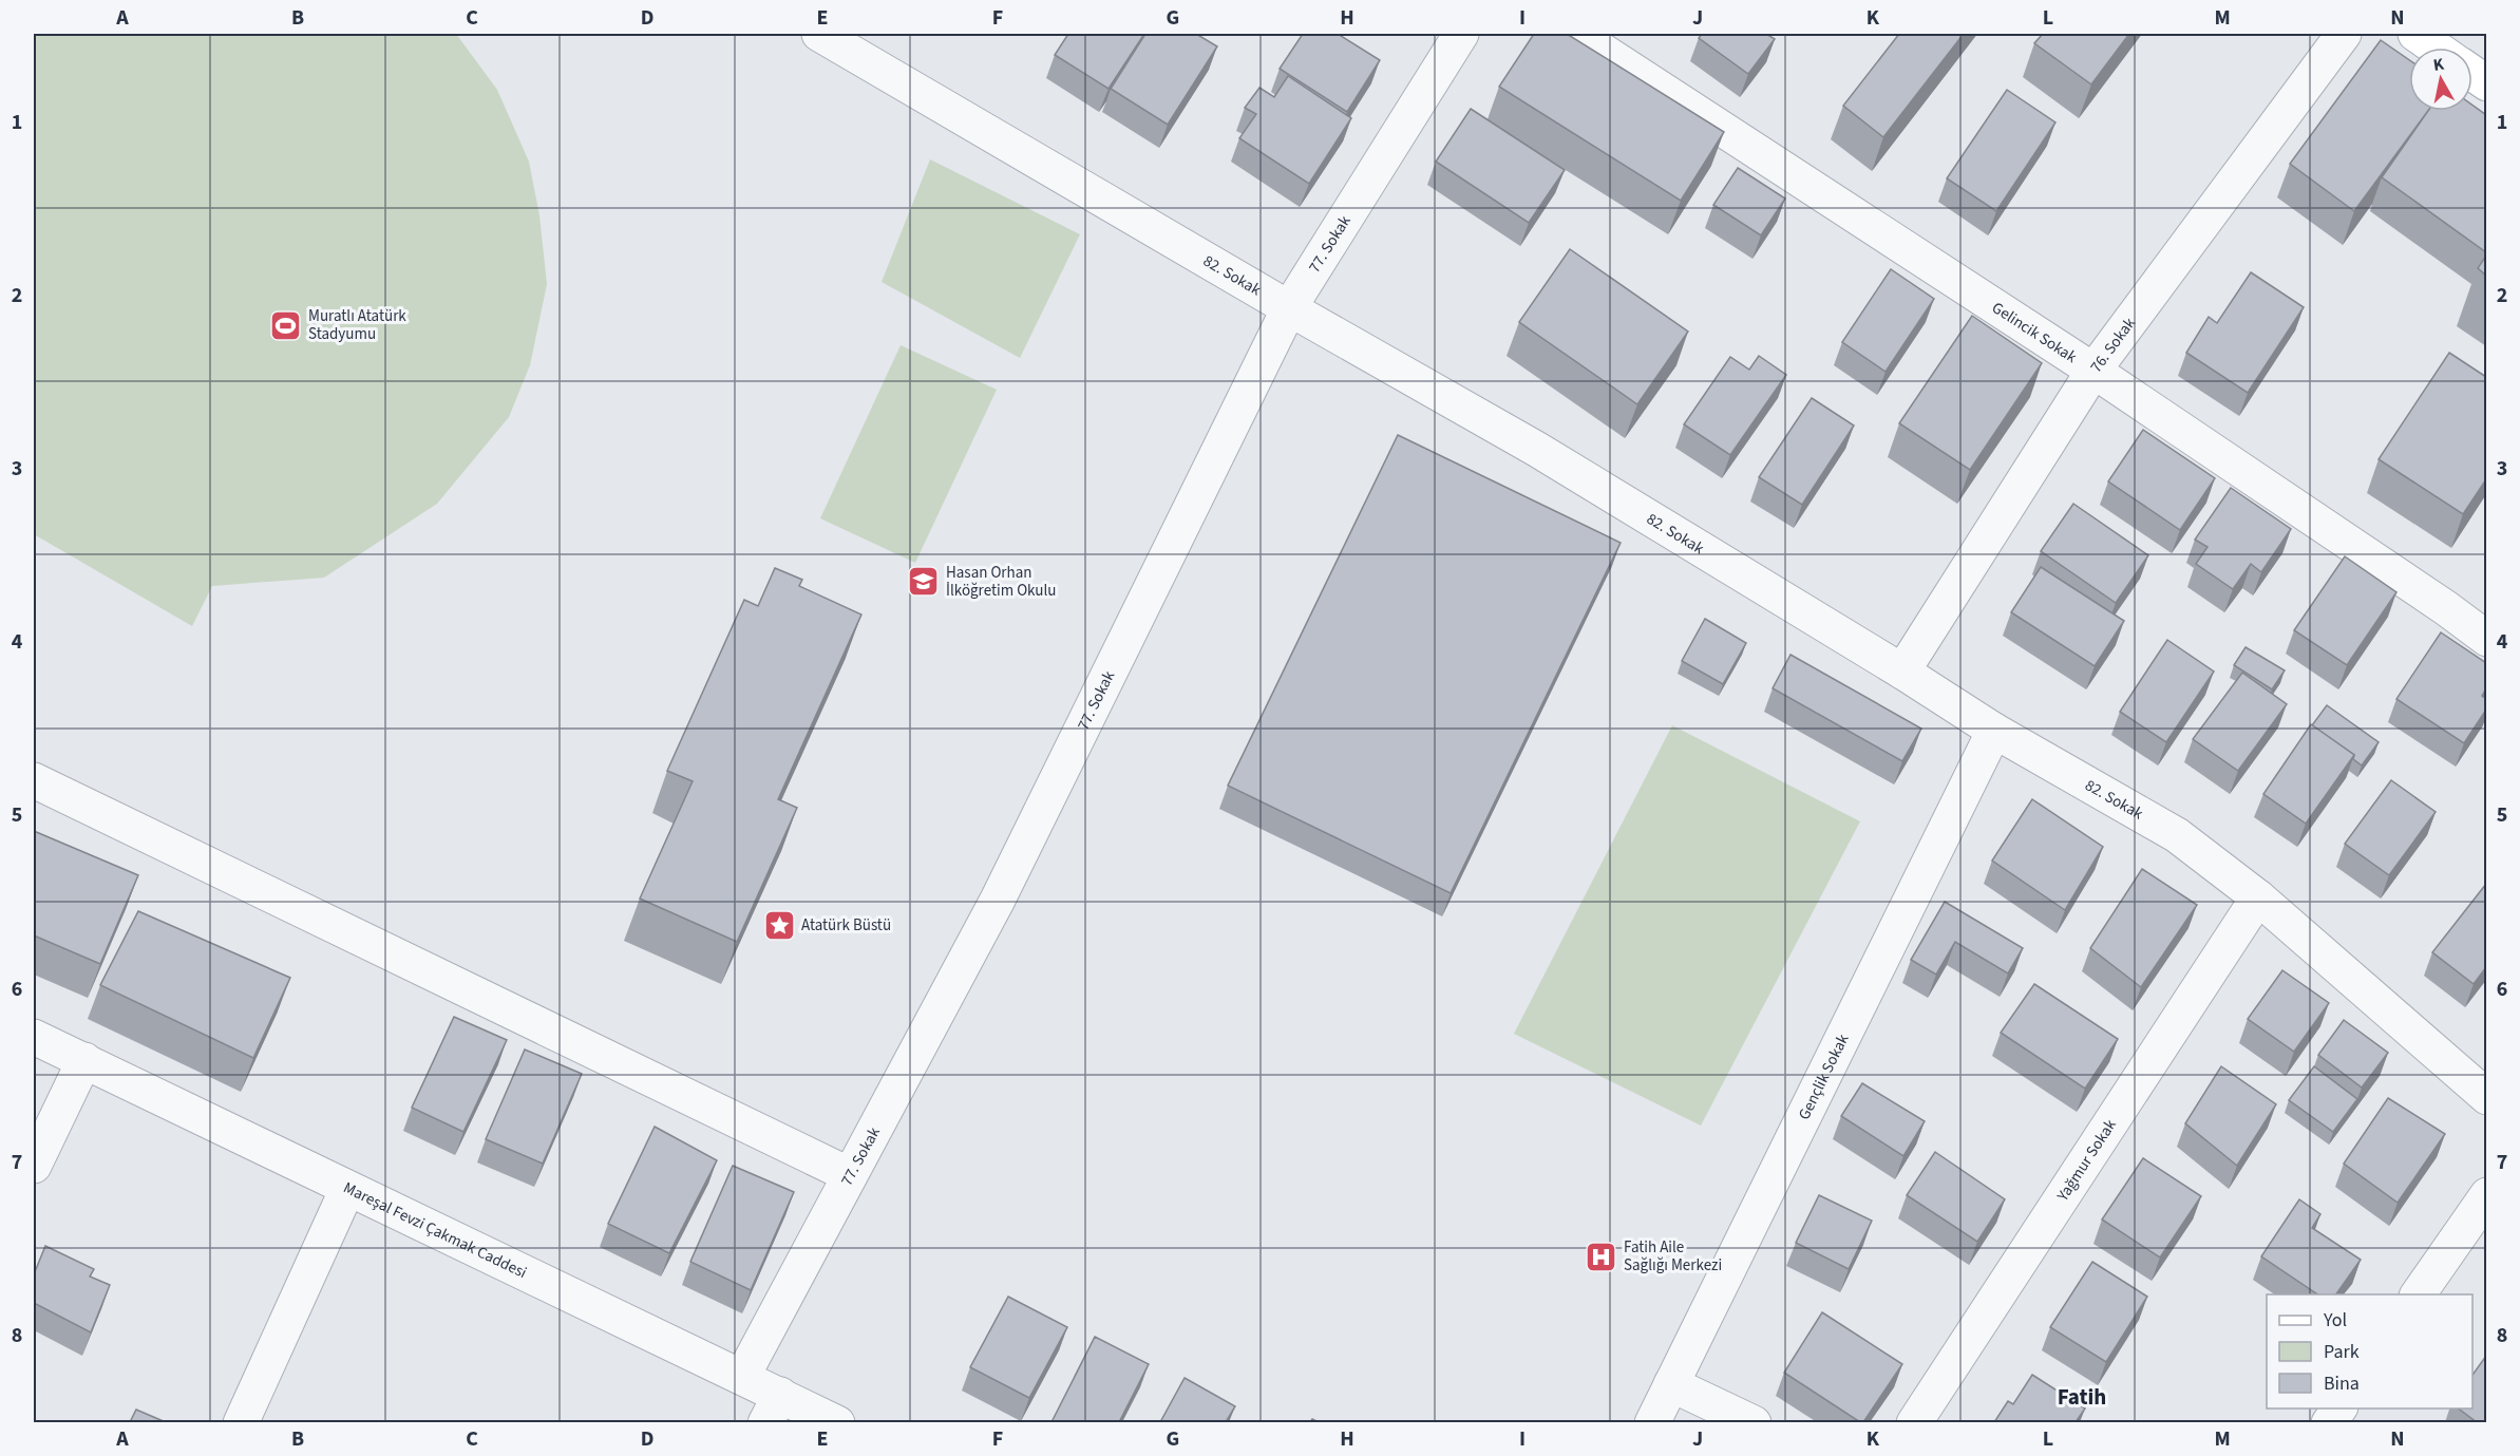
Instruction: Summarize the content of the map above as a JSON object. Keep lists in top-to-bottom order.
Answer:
{
  "streets": {
    "street": [
      "77. Sokak",
      "82. Sokak",
      "Gelincik Sokak",
      "76. Sokak",
      "Gençlik Sokak",
      "Yağmur Sokak",
      "Mareşal Fevzi Çakmak Caddesi"
    ]
  },
  "crossings": [
    ["77. Sokak", "82. Sokak"],
    ["77. Sokak", "Mareşal Fevzi Çakmak Caddesi"],
    ["82. Sokak", "76. Sokak"],
    ["82. Sokak", "Gençlik Sokak"],
    ["82. Sokak", "Yağmur Sokak"],
    ["Gelincik Sokak", "76. Sokak"]
  ],
  "districts": ["Fatih"],
  "places": {
    "sports": ["Muratlı Atatürk Stadyumu"],
    "school or university": ["Hasan Orhan İlköğretim Okulu"],
    "place": ["Atatürk Büstü"],
    "hospital": ["Fatih Aile Sağlığı Merkezi"]
  },
  "legend": ["Yol", "Park", "Bina"],
  "north": "top",
  "grid": {
    "columns": [
      "A",
      "B",
      "C",
      "D",
      "E",
      "F",
      "G",
      "H",
      "I",
      "J",
      "K",
      "L",
      "M",
      "N"
    ],
    "rows": [
      "1",
      "2",
      "3",
      "4",
      "5",
      "6",
      "7",
      "8"
    ]
  }
}
